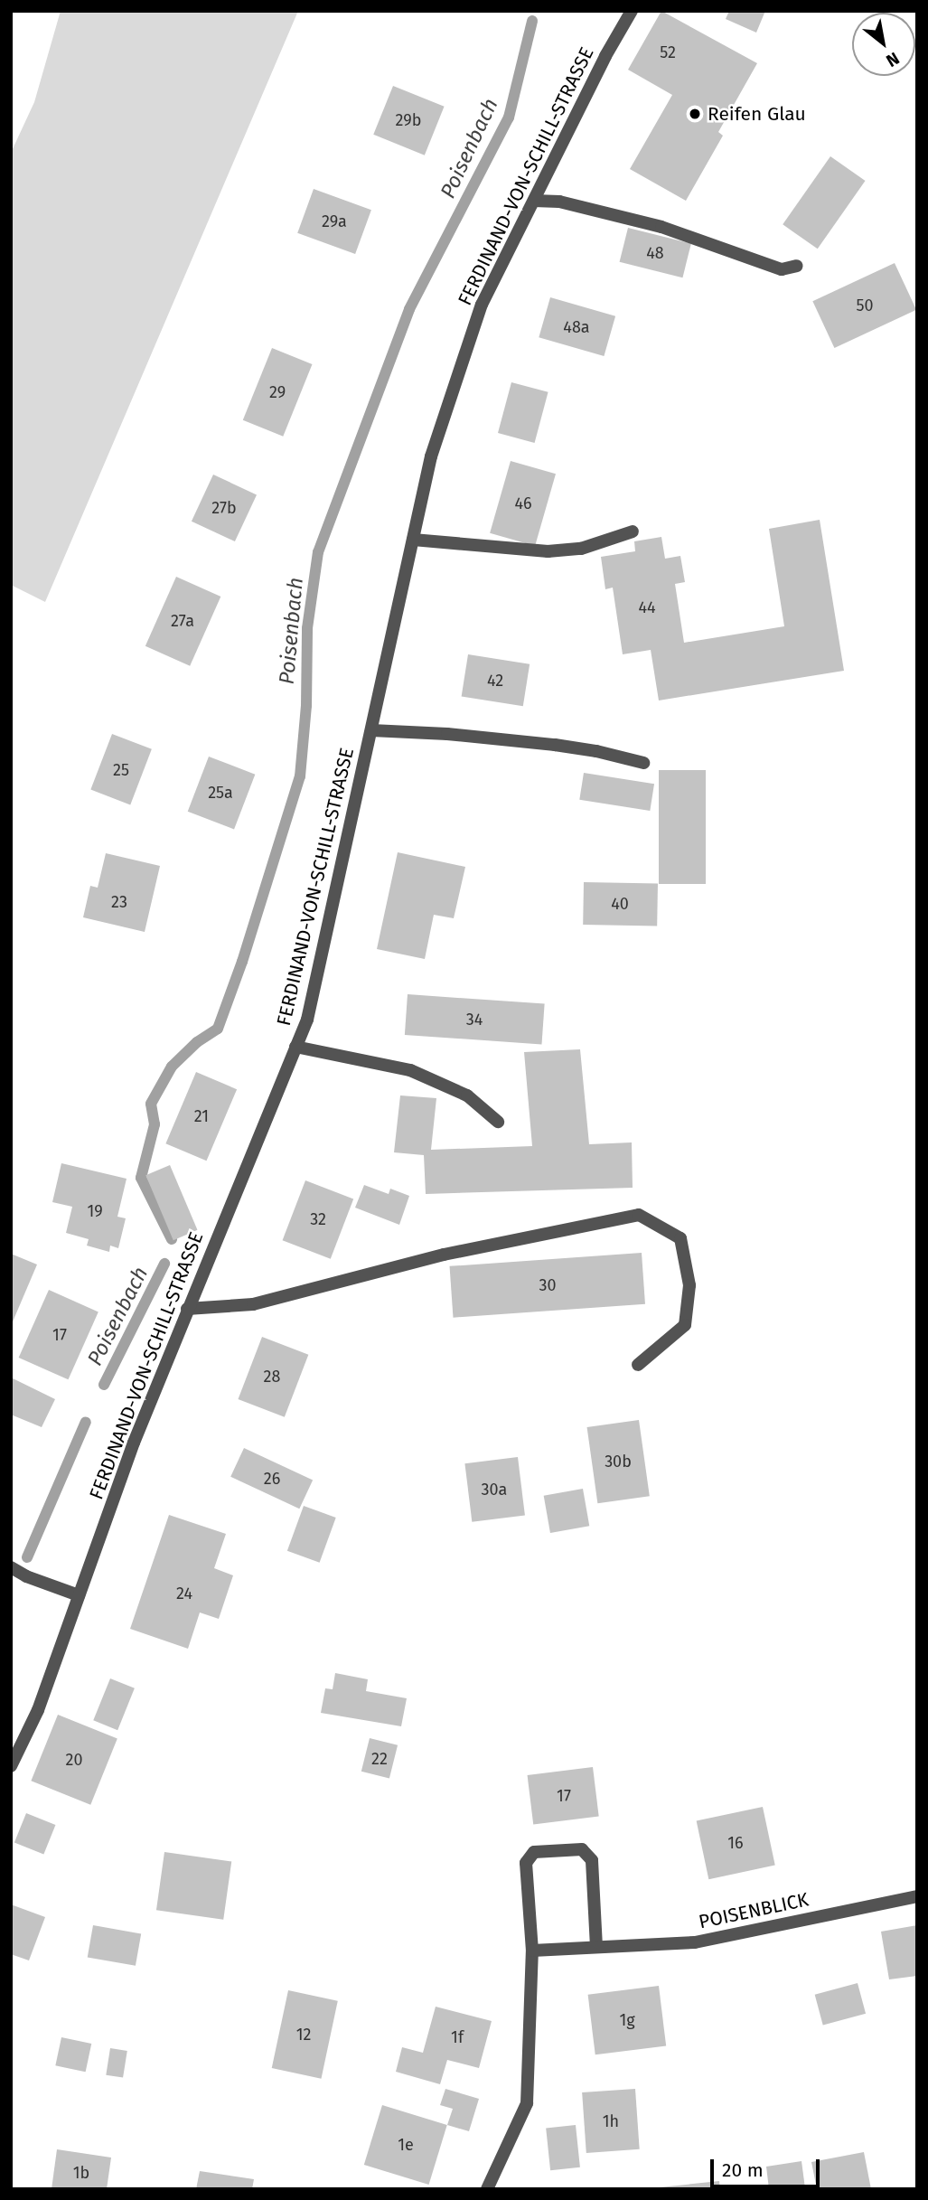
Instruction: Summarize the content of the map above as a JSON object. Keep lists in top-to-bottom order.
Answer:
{
  "streets": {
    "street": ["FERDINAND-VON-SCHILL-STRASSE", "POISENBLICK"]
  },
  "water": ["Poisenbach"],
  "places": ["Reifen Glau"],
  "house_numbers": [
    "52",
    "29b",
    "29a",
    "48",
    "50",
    "48a",
    "29",
    "46",
    "27b",
    "44",
    "27a",
    "42",
    "25",
    "25a",
    "23",
    "40",
    "34",
    "21",
    "19",
    "32",
    "30",
    "17",
    "28",
    "30b",
    "26",
    "30a",
    "24",
    "22",
    "20",
    "17",
    "16",
    "1g",
    "12",
    "1f",
    "1h",
    "1e",
    "1b"
  ],
  "scale_bar": "20 m",
  "north": "bottom right"
}
